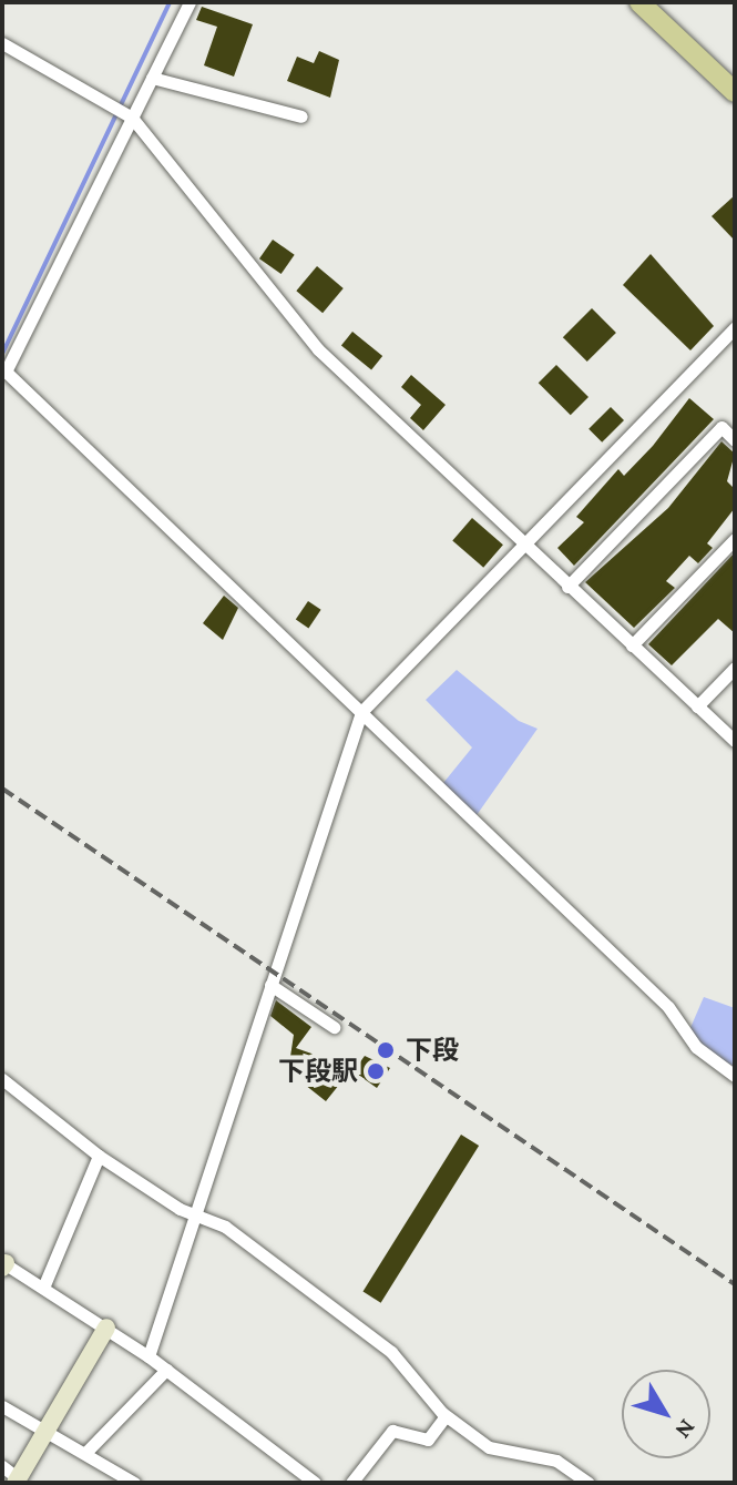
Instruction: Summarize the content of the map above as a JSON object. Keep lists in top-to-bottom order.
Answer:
{
  "places": ["下段", "下段駅"],
  "north": "bottom right"
}
